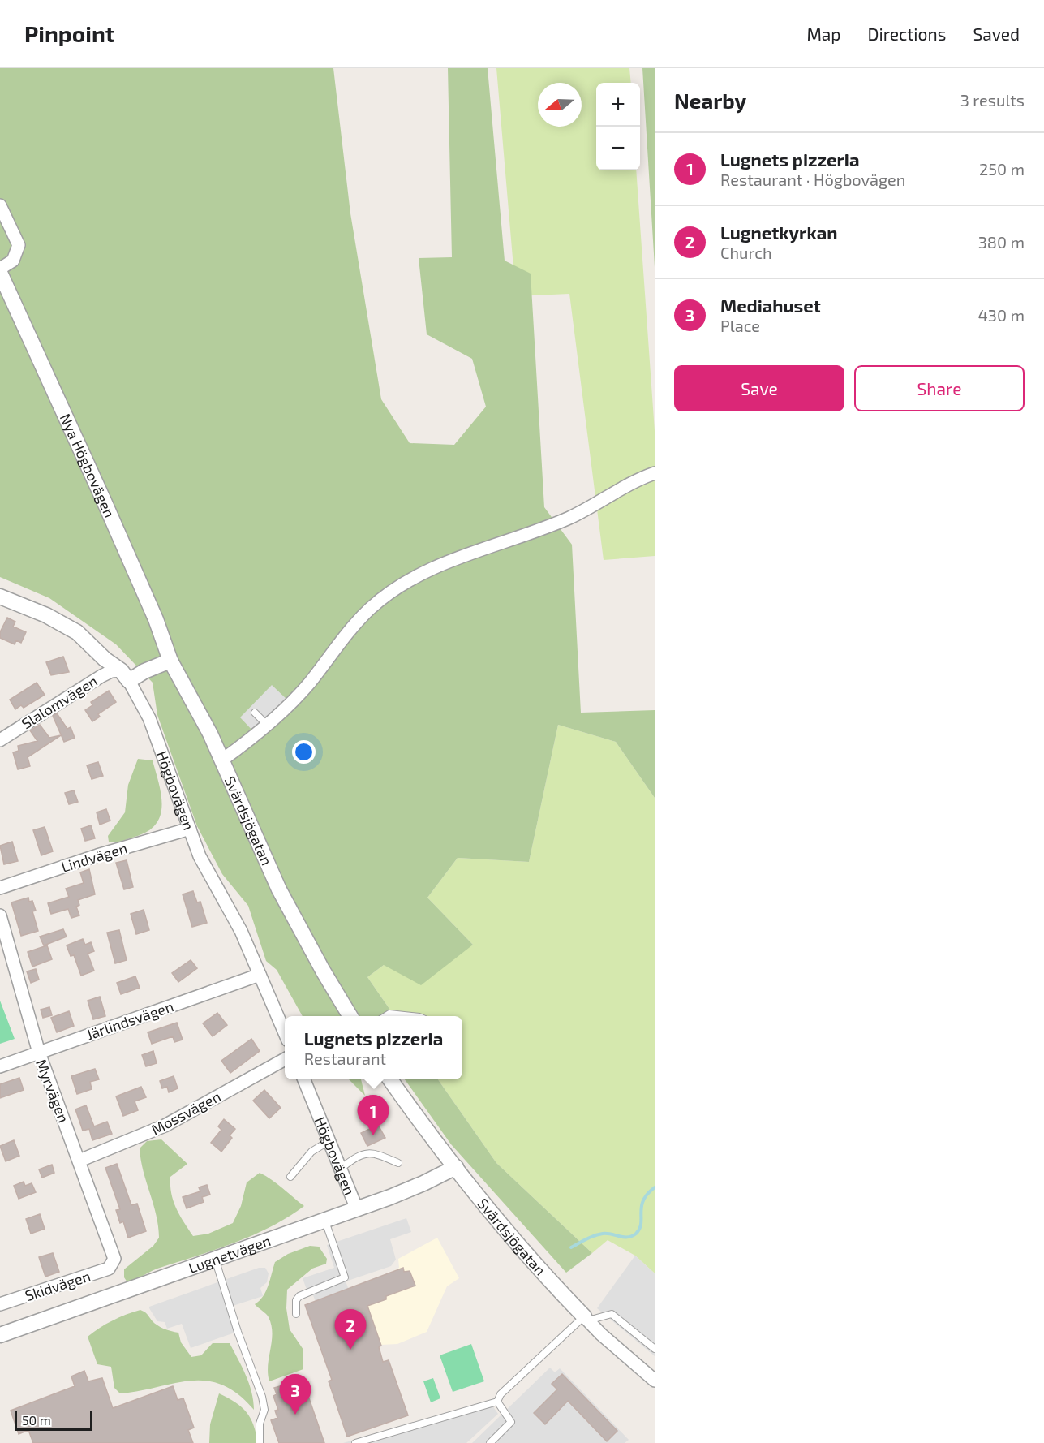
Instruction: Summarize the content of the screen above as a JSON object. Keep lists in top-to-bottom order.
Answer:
{
  "streets": {
    "street": [
      "Nya Högbovägen",
      "Slalomvägen",
      "Högbovägen",
      "Svärdsjögatan",
      "Lindvägen",
      "Järlindsvägen",
      "Myrvägen",
      "Mossvägen",
      "Lugnetvägen",
      "Skidvägen"
    ]
  },
  "crossings": [
    ["Nya Högbovägen", "Svärdsjögatan"],
    ["Slalomvägen", "Högbovägen"],
    ["Högbovägen", "Lindvägen"],
    ["Högbovägen", "Järlindsvägen"],
    ["Högbovägen", "Lugnetvägen"],
    ["Svärdsjögatan", "Lugnetvägen"],
    ["Järlindsvägen", "Myrvägen"],
    ["Myrvägen", "Mossvägen"],
    ["Myrvägen", "Skidvägen"]
  ],
  "scale_bar": "50 m",
  "north": "left",
  "page": {
    "header": "Pinpoint",
    "nav": ["Map", "Directions", "Saved"],
    "heading": ["Nearby", "3 results"],
    "map_buttons": ["+", "−"],
    "list": [
      {
        "mark": "1",
        "name": "Lugnets pizzeria",
        "note": "Restaurant · Högbovägen",
        "value": "250 m"
      },
      {
        "mark": "2",
        "name": "Lugnetkyrkan",
        "note": "Church",
        "value": "380 m"
      },
      {
        "mark": "3",
        "name": "Mediahuset",
        "note": "Place",
        "value": "430 m"
      }
    ],
    "buttons": ["Save", "Share"],
    "popup": ["Lugnets pizzeria", "Restaurant"],
    "pins": ["1", "2", "3"],
    "scale": "50 m"
  }
}
